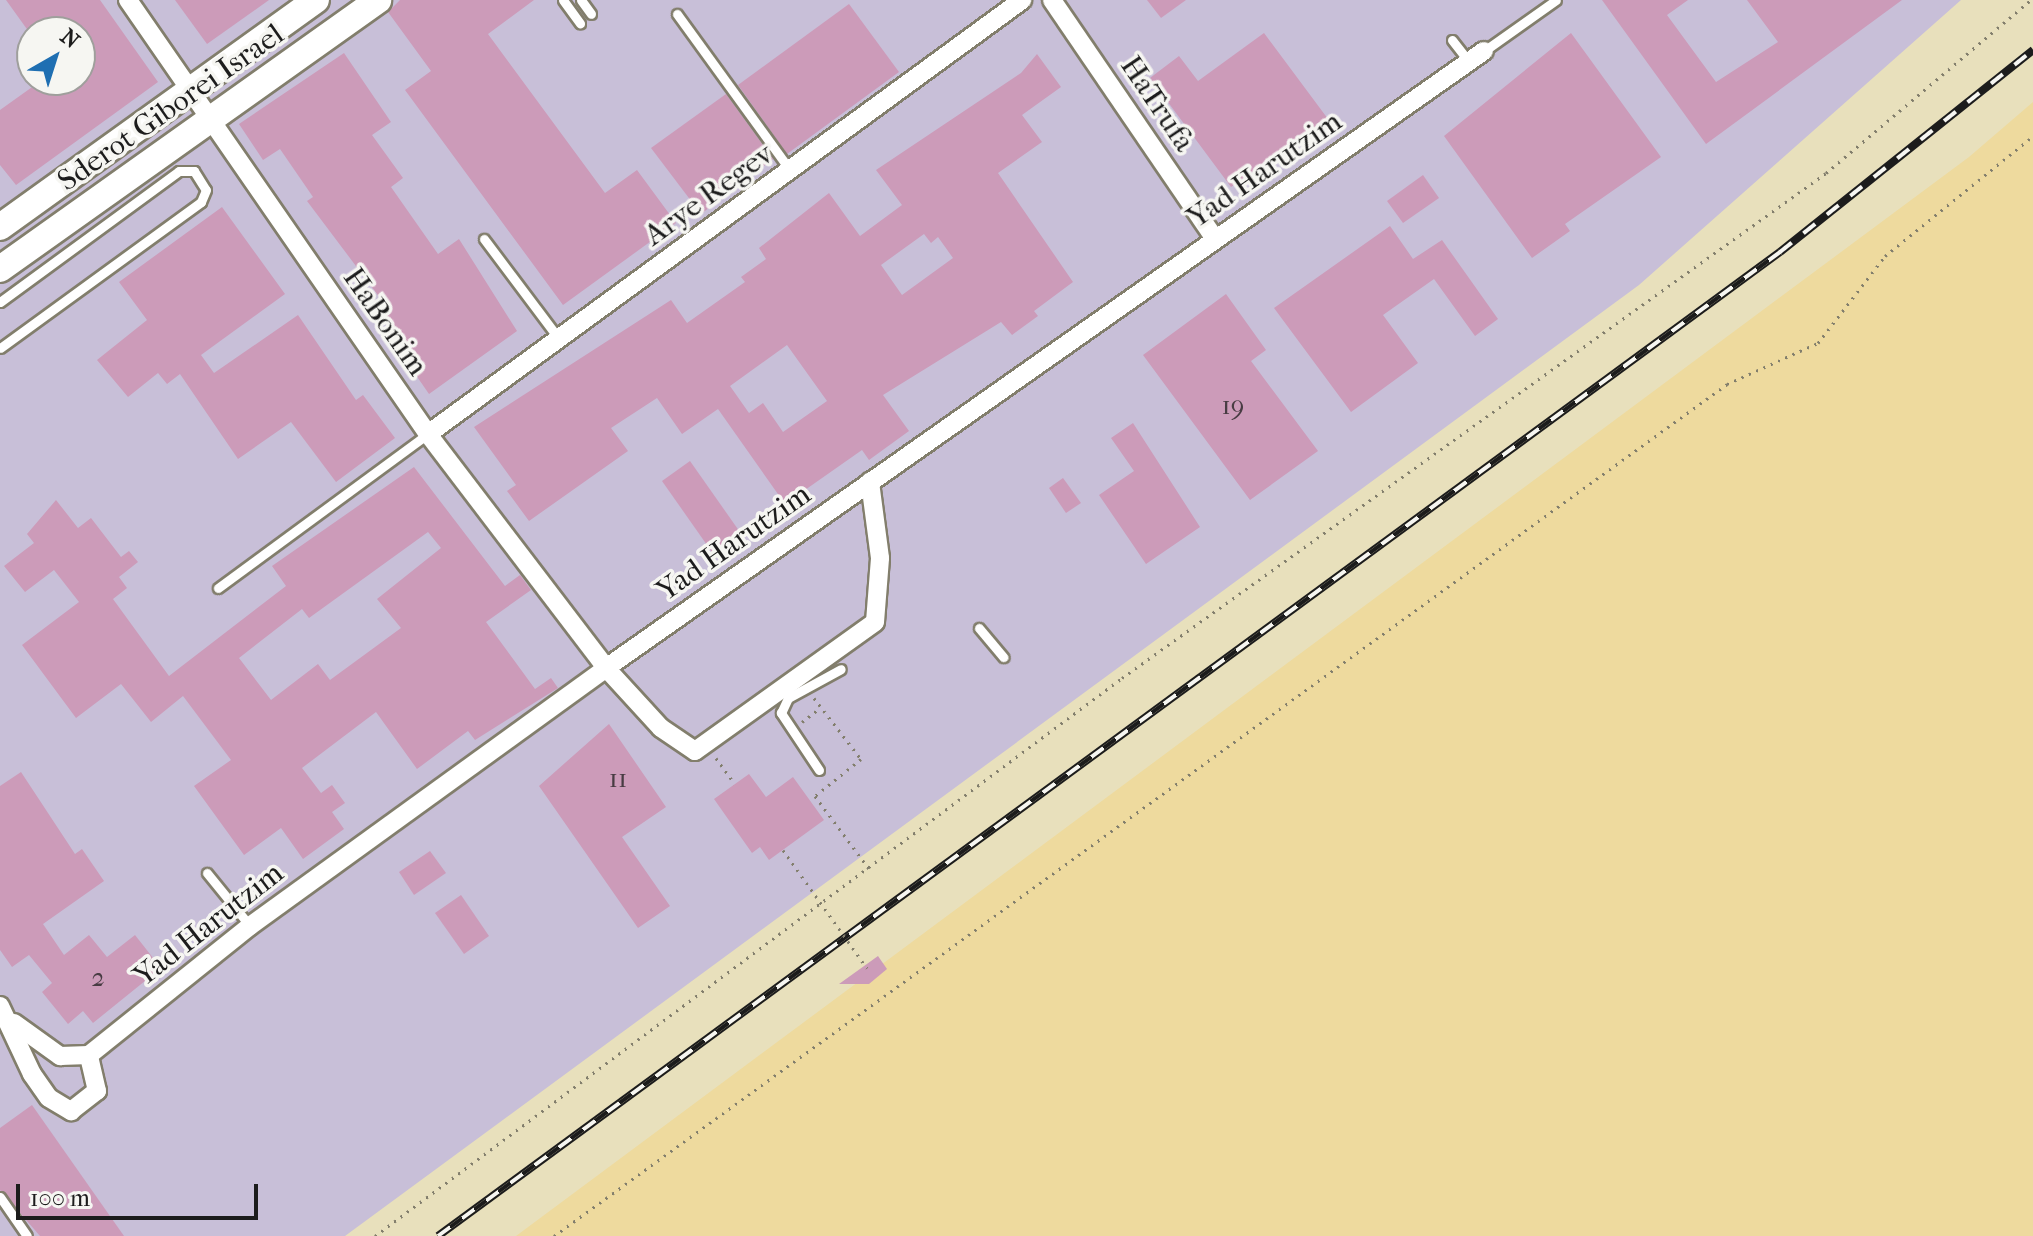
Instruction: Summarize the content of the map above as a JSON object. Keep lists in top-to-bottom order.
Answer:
{
  "streets": {
    "street": [
      "HaTrufa",
      "Sderot Giborei Israel",
      "Yad Harutzim",
      "Arye Regev",
      "HaBonim"
    ]
  },
  "crossings": [
    ["HaTrufa", "Yad Harutzim"],
    ["Sderot Giborei Israel", "HaBonim"],
    ["Yad Harutzim", "HaBonim"],
    ["Arye Regev", "HaBonim"]
  ],
  "house_numbers": ["19", "11", "2"],
  "scale_bar": "100 m",
  "north": "top right"
}
